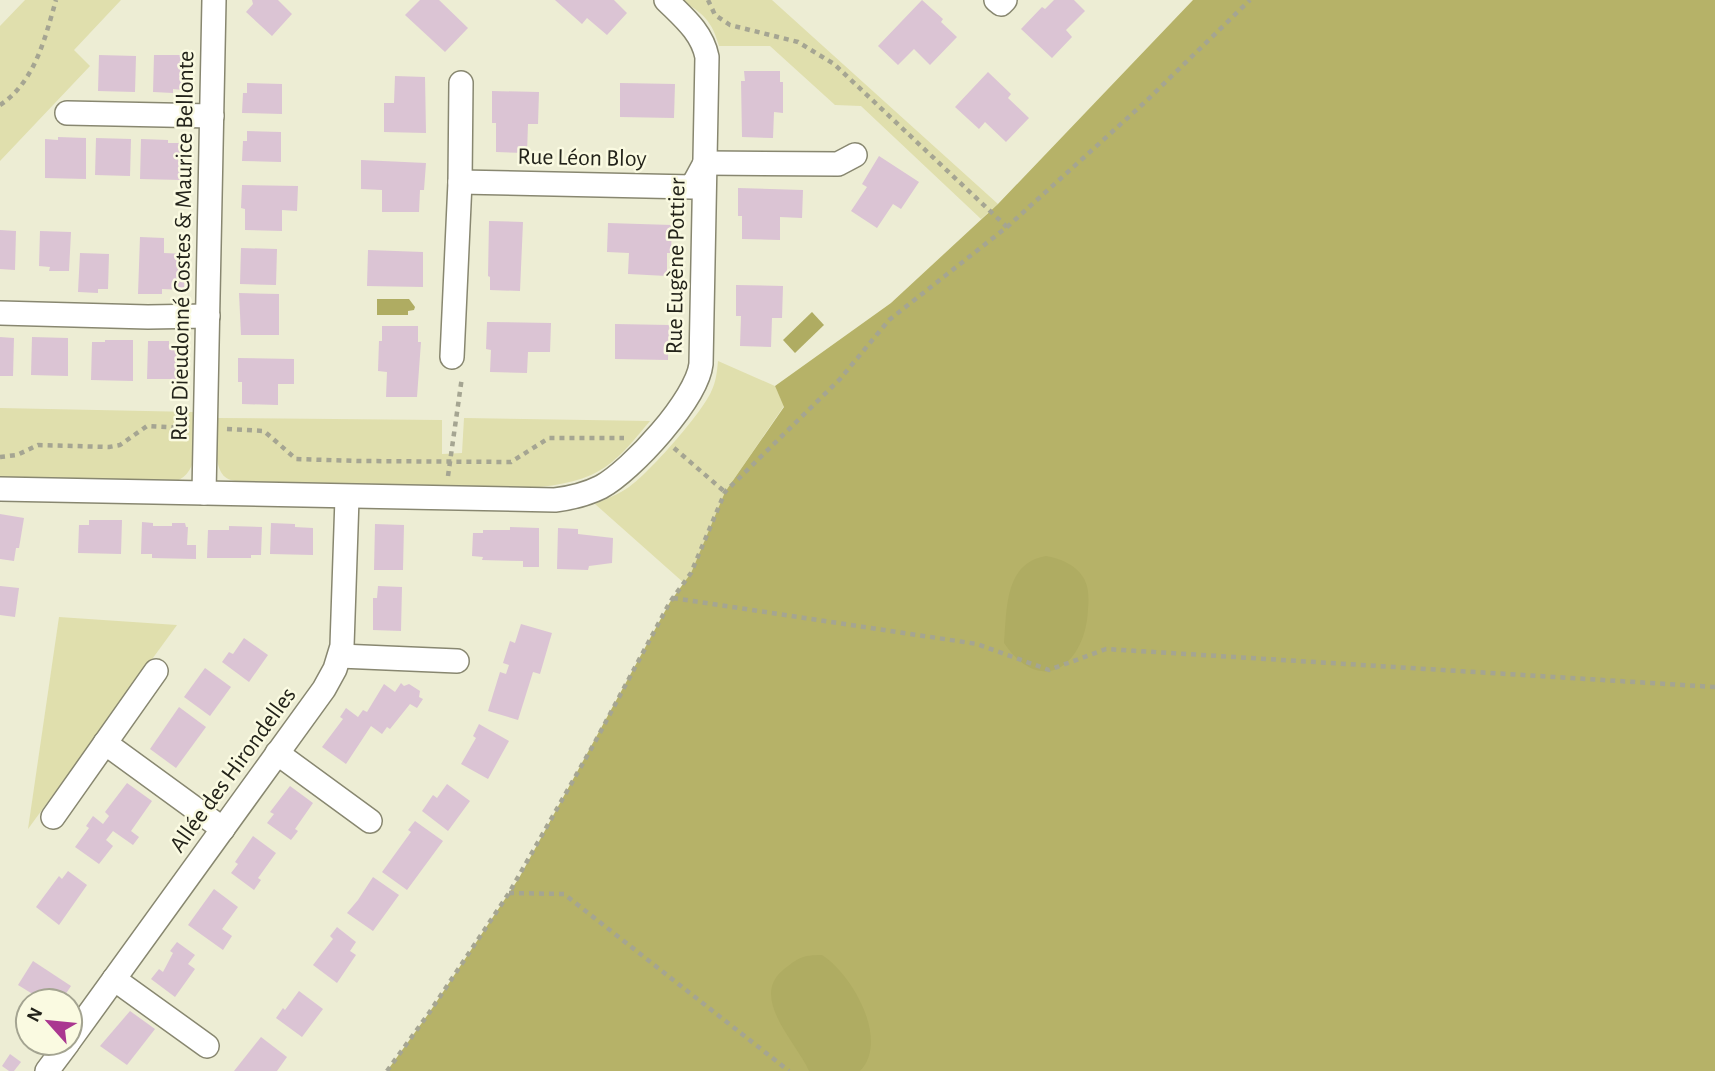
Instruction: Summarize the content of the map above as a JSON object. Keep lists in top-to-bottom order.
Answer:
{
  "streets": {
    "street": [
      "Rue Léon Bloy",
      "Rue Dieudonné Costes & Maurice Bellonte",
      "Rue Eugène Pottier",
      "Allée des Hirondelles"
    ]
  },
  "crossings": [
    ["Rue Léon Bloy", "Rue Eugène Pottier"],
    ["Rue Dieudonné Costes & Maurice Bellonte", "Rue Eugène Pottier"],
    ["Rue Eugène Pottier", "Allée des Hirondelles"]
  ],
  "north": "top left"
}
